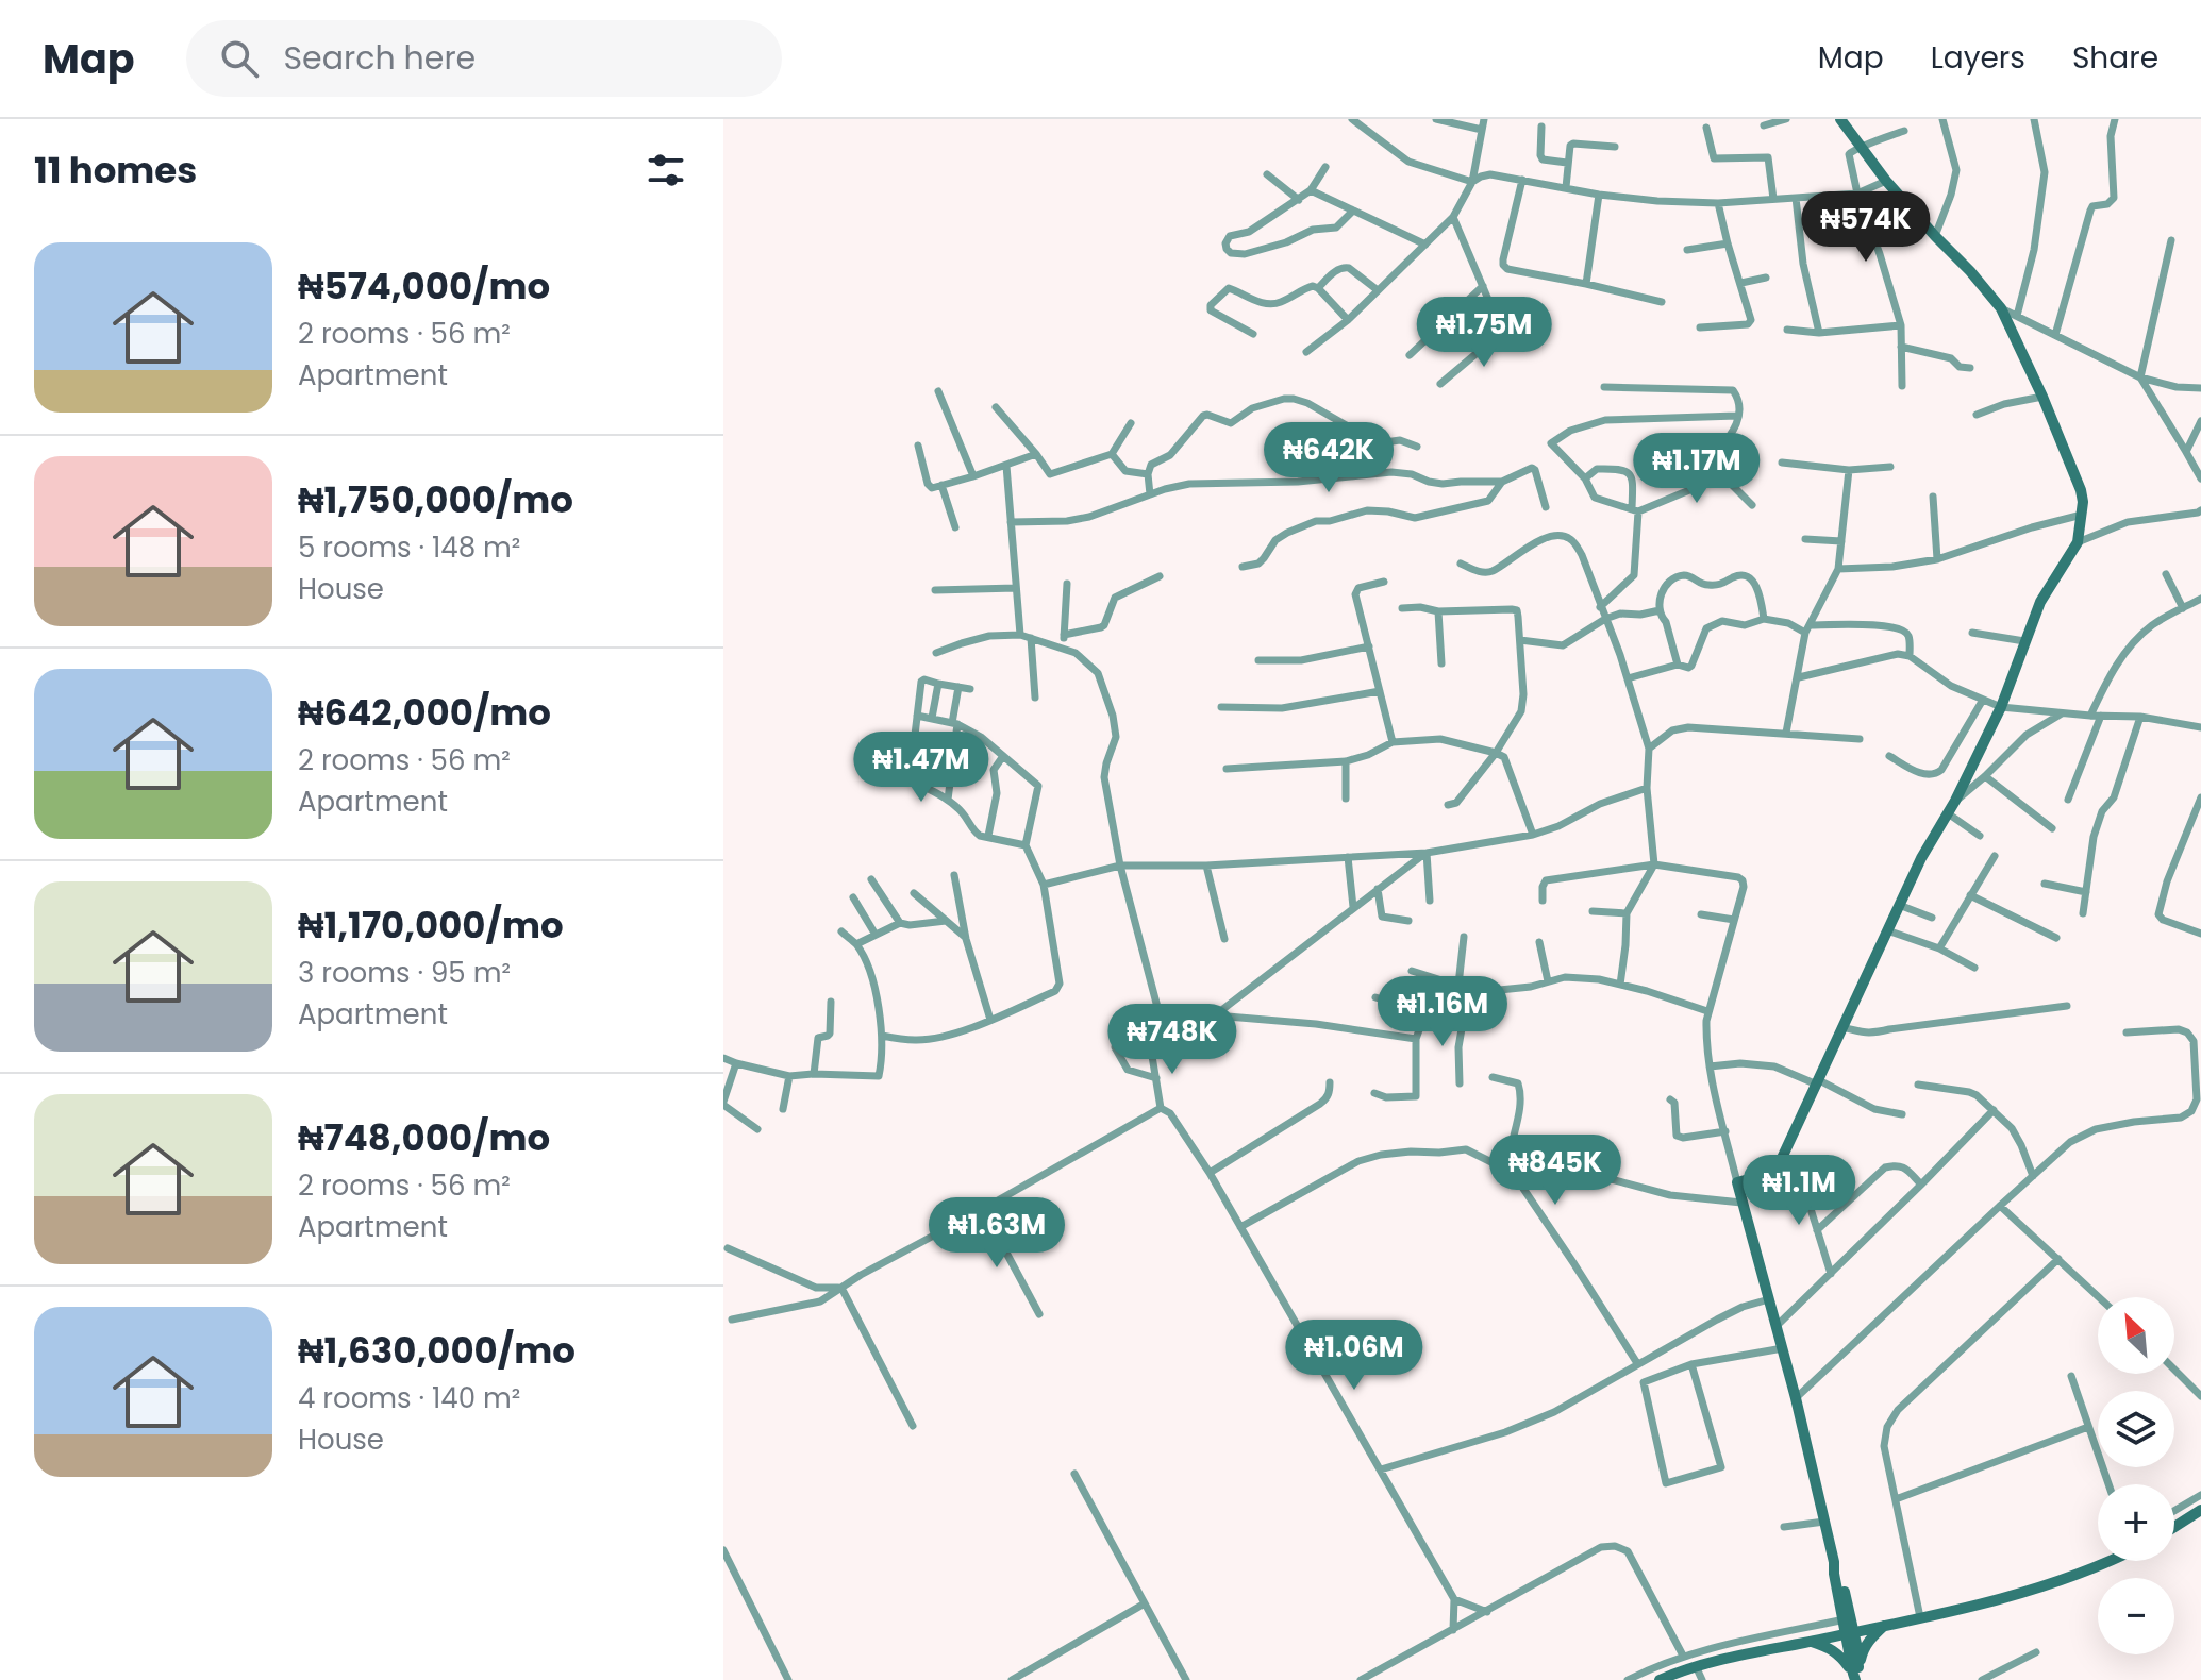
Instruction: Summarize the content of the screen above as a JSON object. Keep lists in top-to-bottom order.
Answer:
{
  "north": "top left",
  "page": {
    "header": "Map",
    "search": "Search here",
    "nav": ["Map", "Layers", "Share"],
    "heading": "11 homes",
    "price": [
      "₦574K",
      "₦1.75M",
      "₦642K",
      "₦1.17M",
      "₦1.47M",
      "₦1.16M",
      "₦748K",
      "₦845K",
      "₦1.1M",
      "₦1.63M",
      "₦1.06M"
    ],
    "list": [
      {
        "name": "₦574,000/mo",
        "note": "2 rooms · 56 m² · Apartment"
      },
      {
        "name": "₦1,750,000/mo",
        "note": "5 rooms · 148 m² · House"
      },
      {
        "name": "₦642,000/mo",
        "note": "2 rooms · 56 m² · Apartment"
      },
      {
        "name": "₦1,170,000/mo",
        "note": "3 rooms · 95 m² · Apartment"
      },
      {
        "name": "₦748,000/mo",
        "note": "2 rooms · 56 m² · Apartment"
      },
      {
        "name": "₦1,630,000/mo",
        "note": "4 rooms · 140 m² · House"
      }
    ],
    "map_buttons": ["+", "−"]
  }
}
